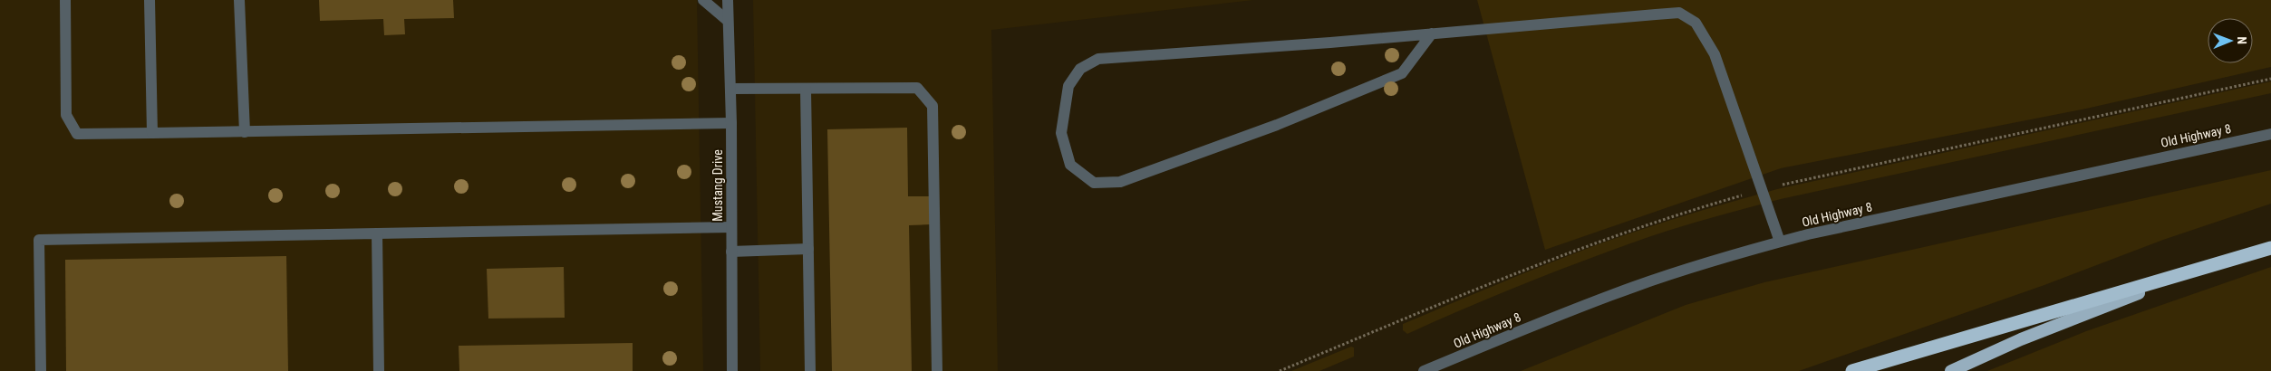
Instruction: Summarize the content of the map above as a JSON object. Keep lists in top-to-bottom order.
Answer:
{
  "streets": {
    "street": ["Old Highway 8", "Mustang Drive"]
  },
  "north": "right"
}
